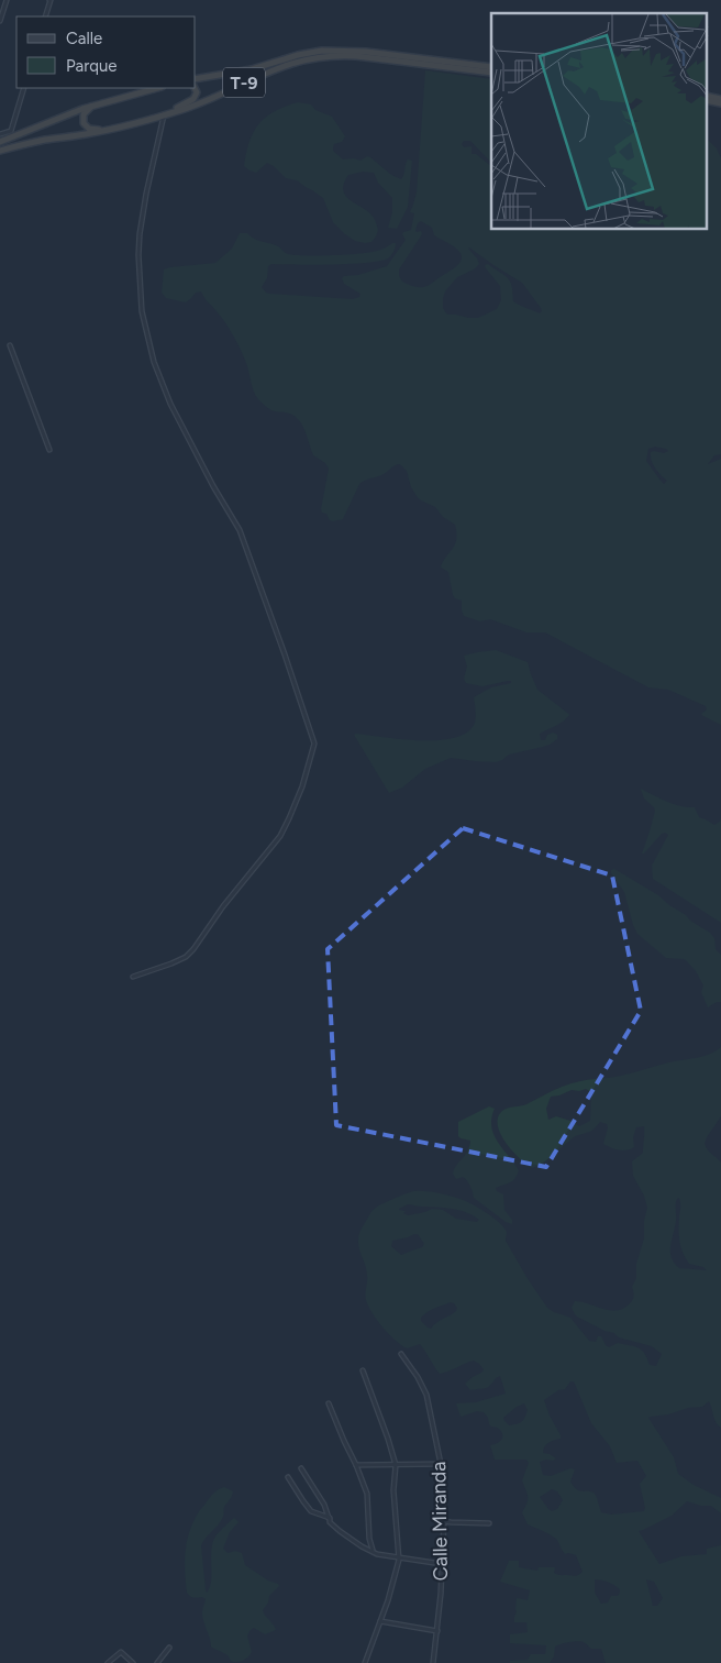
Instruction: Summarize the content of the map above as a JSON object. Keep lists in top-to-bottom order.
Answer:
{
  "streets": {
    "highway": ["T-9"],
    "street": ["Calle Miranda"]
  },
  "legend": ["Calle", "Parque"]
}
